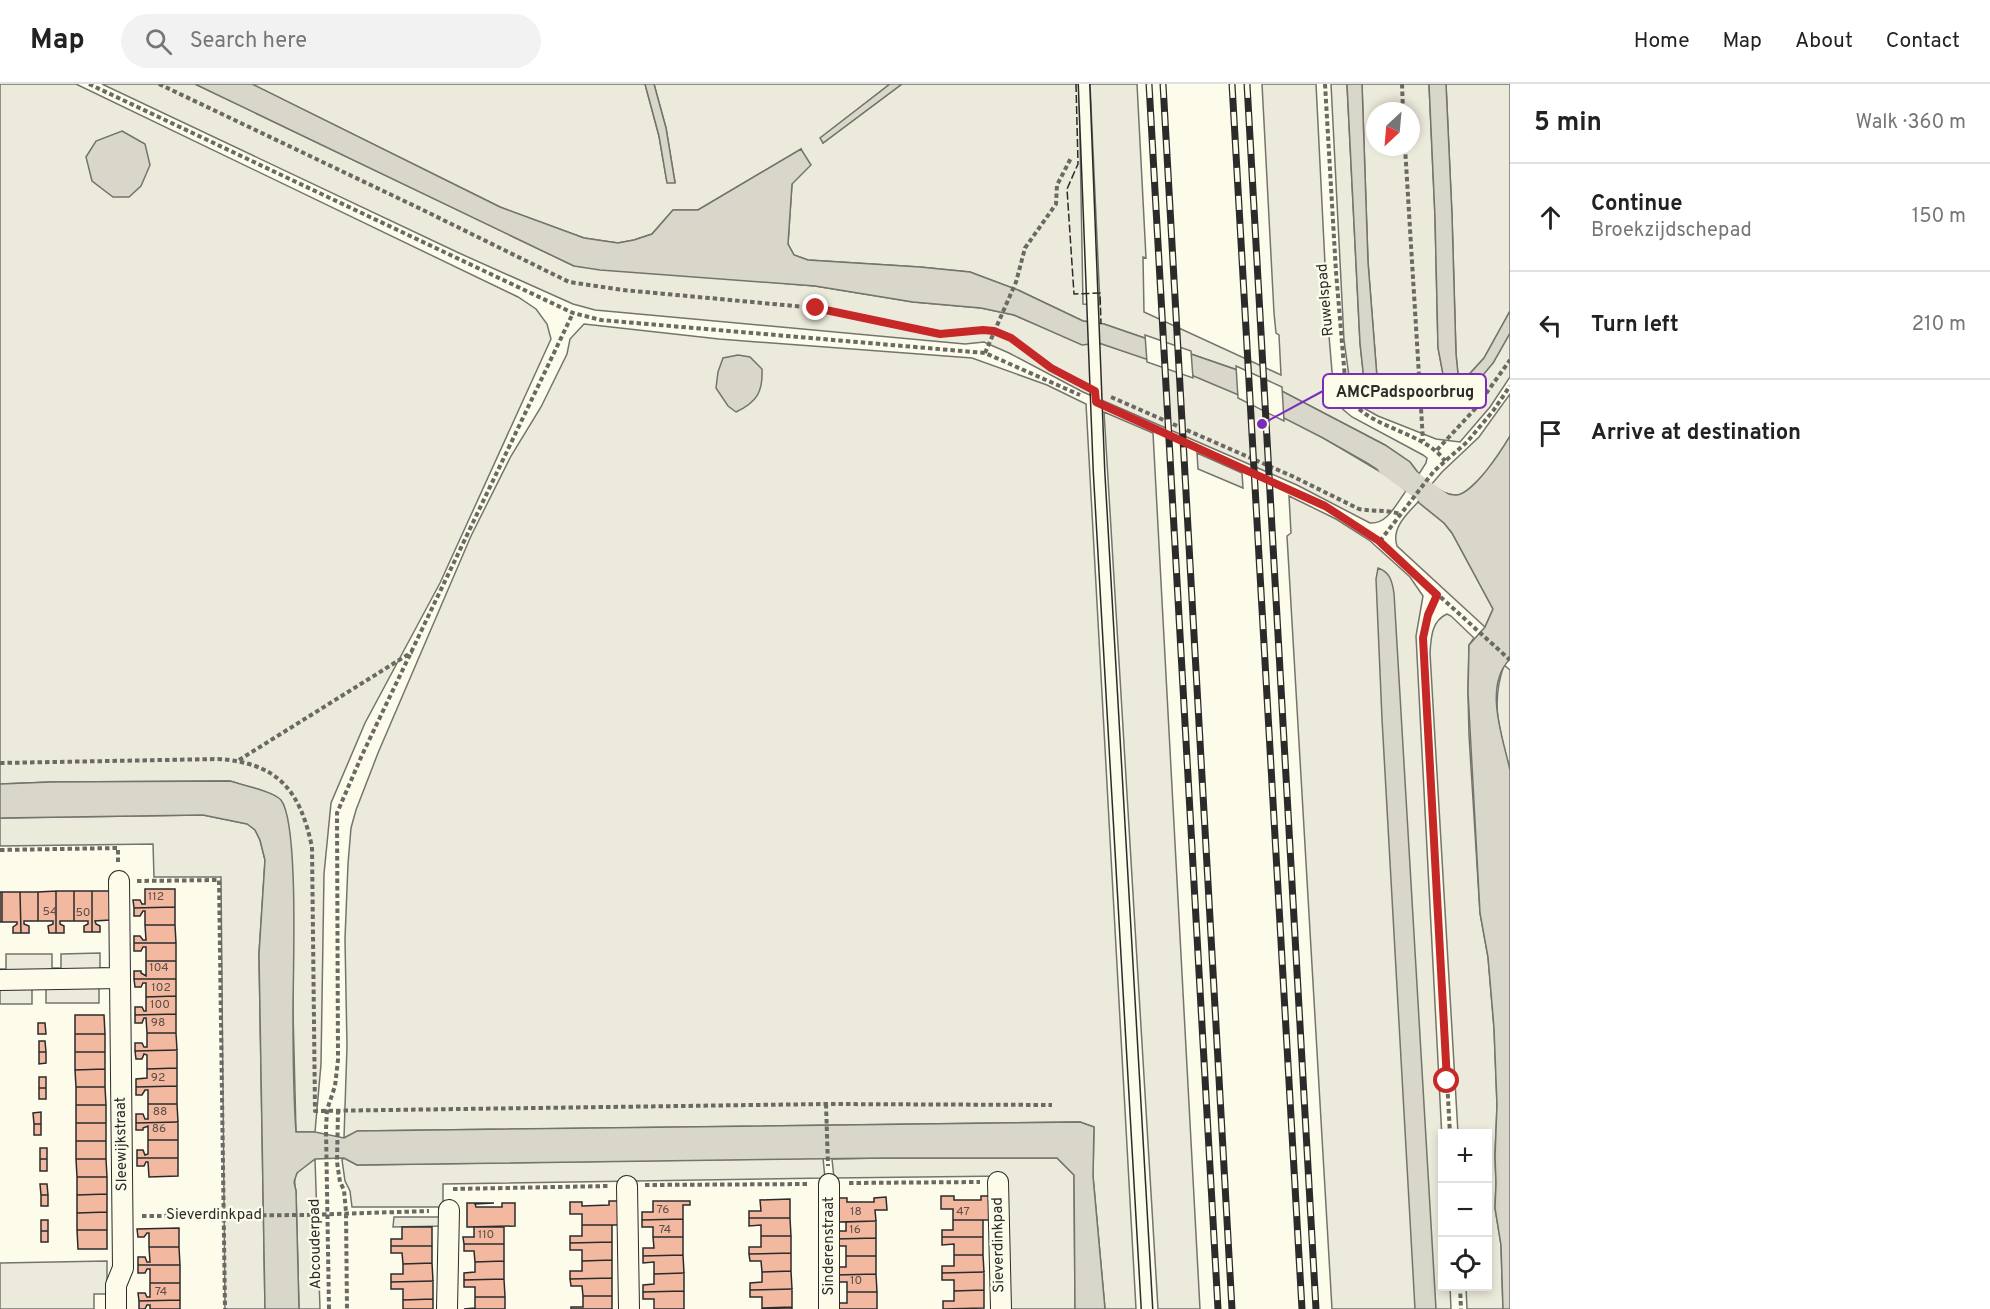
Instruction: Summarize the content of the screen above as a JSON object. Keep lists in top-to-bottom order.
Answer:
{
  "streets": {
    "street": ["Sleewijkstraat", "Sieverdinkpad", "Sinderenstraat"],
    "path": ["Ruwelspad", "Abcouderpad"]
  },
  "crossings": [
    ["Sleewijkstraat", "Sieverdinkpad"]
  ],
  "places": ["AMCPadspoorbrug"],
  "house_numbers": [
    "112",
    "54",
    "50",
    "104",
    "102",
    "100",
    "98",
    "92",
    "88",
    "86",
    "76",
    "18",
    "47",
    "74",
    "16",
    "110",
    "10",
    "74"
  ],
  "north": "bottom left",
  "page": {
    "header": "Map",
    "search": "Search here",
    "nav": [
      "Home",
      "Map",
      "About",
      "Contact"
    ],
    "heading": ["5 min", "Walk · 360 m"],
    "list": [
      ["Continue", "Broekzijdschepad", "150 m"],
      ["Turn left", "210 m"],
      "Arrive at destination"
    ],
    "map_buttons": ["+", "−"]
  }
}
